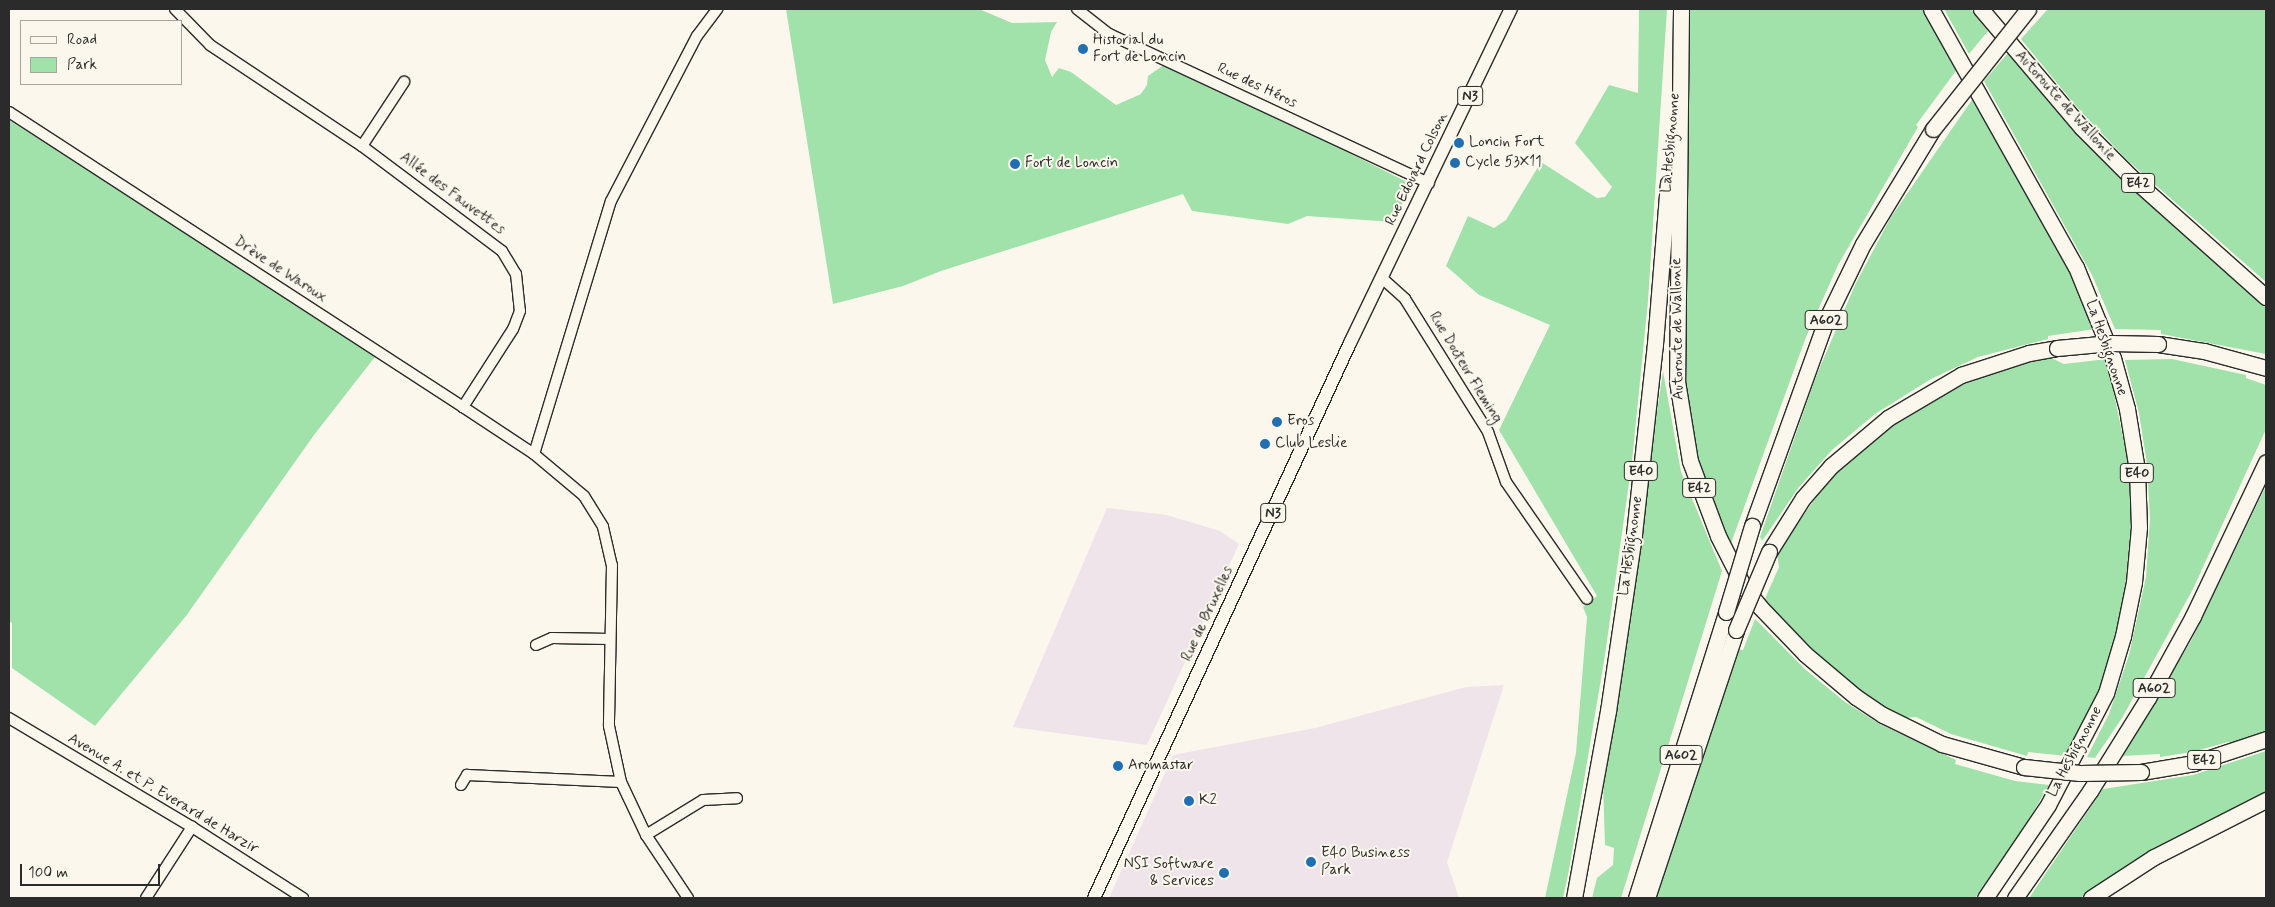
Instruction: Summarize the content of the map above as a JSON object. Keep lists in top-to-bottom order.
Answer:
{
  "streets": {
    "highway": [
      "Autoroute de Wallonie",
      "La Hesbignonne",
      "E42",
      "A602",
      "E40"
    ],
    "main road": ["N3", "Rue Edouard Colson", "Rue de Bruxelles"],
    "street": [
      "Rue des Héros",
      "Allée des Fauvettes",
      "Drève de Waroux",
      "Rue Docteur Fleming",
      "Avenue A. et P. Everard de Harzir"
    ]
  },
  "crossings": [
    ["Rue des Héros", "Rue Edouard Colson"],
    ["Autoroute de Wallonie", "La Hesbignonne"],
    ["Autoroute de Wallonie", "E40"],
    ["La Hesbignonne", "E40"],
    ["Rue Edouard Colson", "Rue Docteur Fleming"],
    ["Rue Edouard Colson", "Rue de Bruxelles"],
    ["Allée des Fauvettes", "Drève de Waroux"]
  ],
  "places": [
    "Historial du Fort de Loncin",
    "Loncin Fort",
    "Cycle 53X11",
    "Fort de Loncin",
    "Eros",
    "Club Leslie",
    "Aromastar",
    "K2",
    "E40 Business Park",
    "NSI Software & Services"
  ],
  "legend": ["Road", "Park"],
  "scale_bar": "100 m"
}
